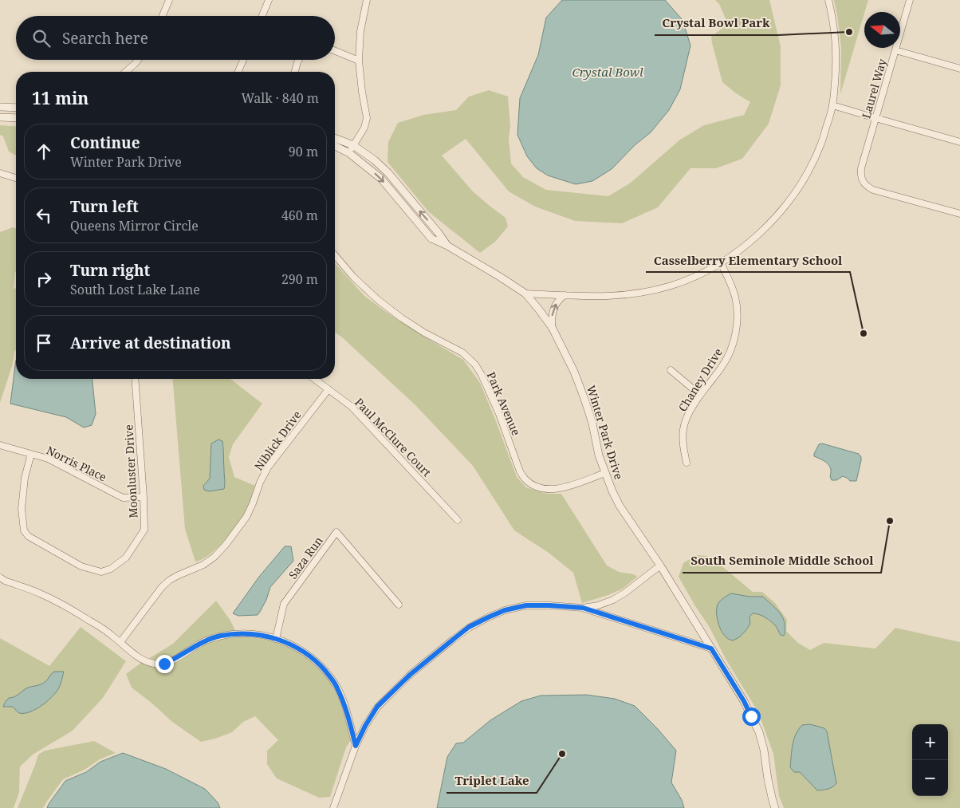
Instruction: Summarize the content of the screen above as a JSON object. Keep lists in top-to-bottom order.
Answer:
{
  "streets": {
    "street": [
      "Laurel Way",
      "Chaney Drive",
      "Park Avenue",
      "Winter Park Drive",
      "Paul McClure Court",
      "Niblick Drive",
      "Norris Place",
      "Moonluster Drive",
      "Saza Run"
    ]
  },
  "crossings": [
    ["Park Avenue", "Winter Park Drive"],
    ["Paul McClure Court", "Niblick Drive"],
    ["Norris Place", "Moonluster Drive"]
  ],
  "water": ["Crystal Bowl"],
  "places": [
    "Crystal Bowl Park",
    "Casselberry Elementary School",
    "South Seminole Middle School",
    "Triplet Lake"
  ],
  "north": "left",
  "page": {
    "search": "Search here",
    "heading": ["11 min", "Walk · 840 m"],
    "list": [
      ["Continue", "Winter Park Drive", "90 m"],
      ["Turn left", "Queens Mirror Circle", "460 m"],
      ["Turn right", "South Lost Lake Lane", "290 m"],
      "Arrive at destination"
    ],
    "map_buttons": ["+", "−"]
  }
}
